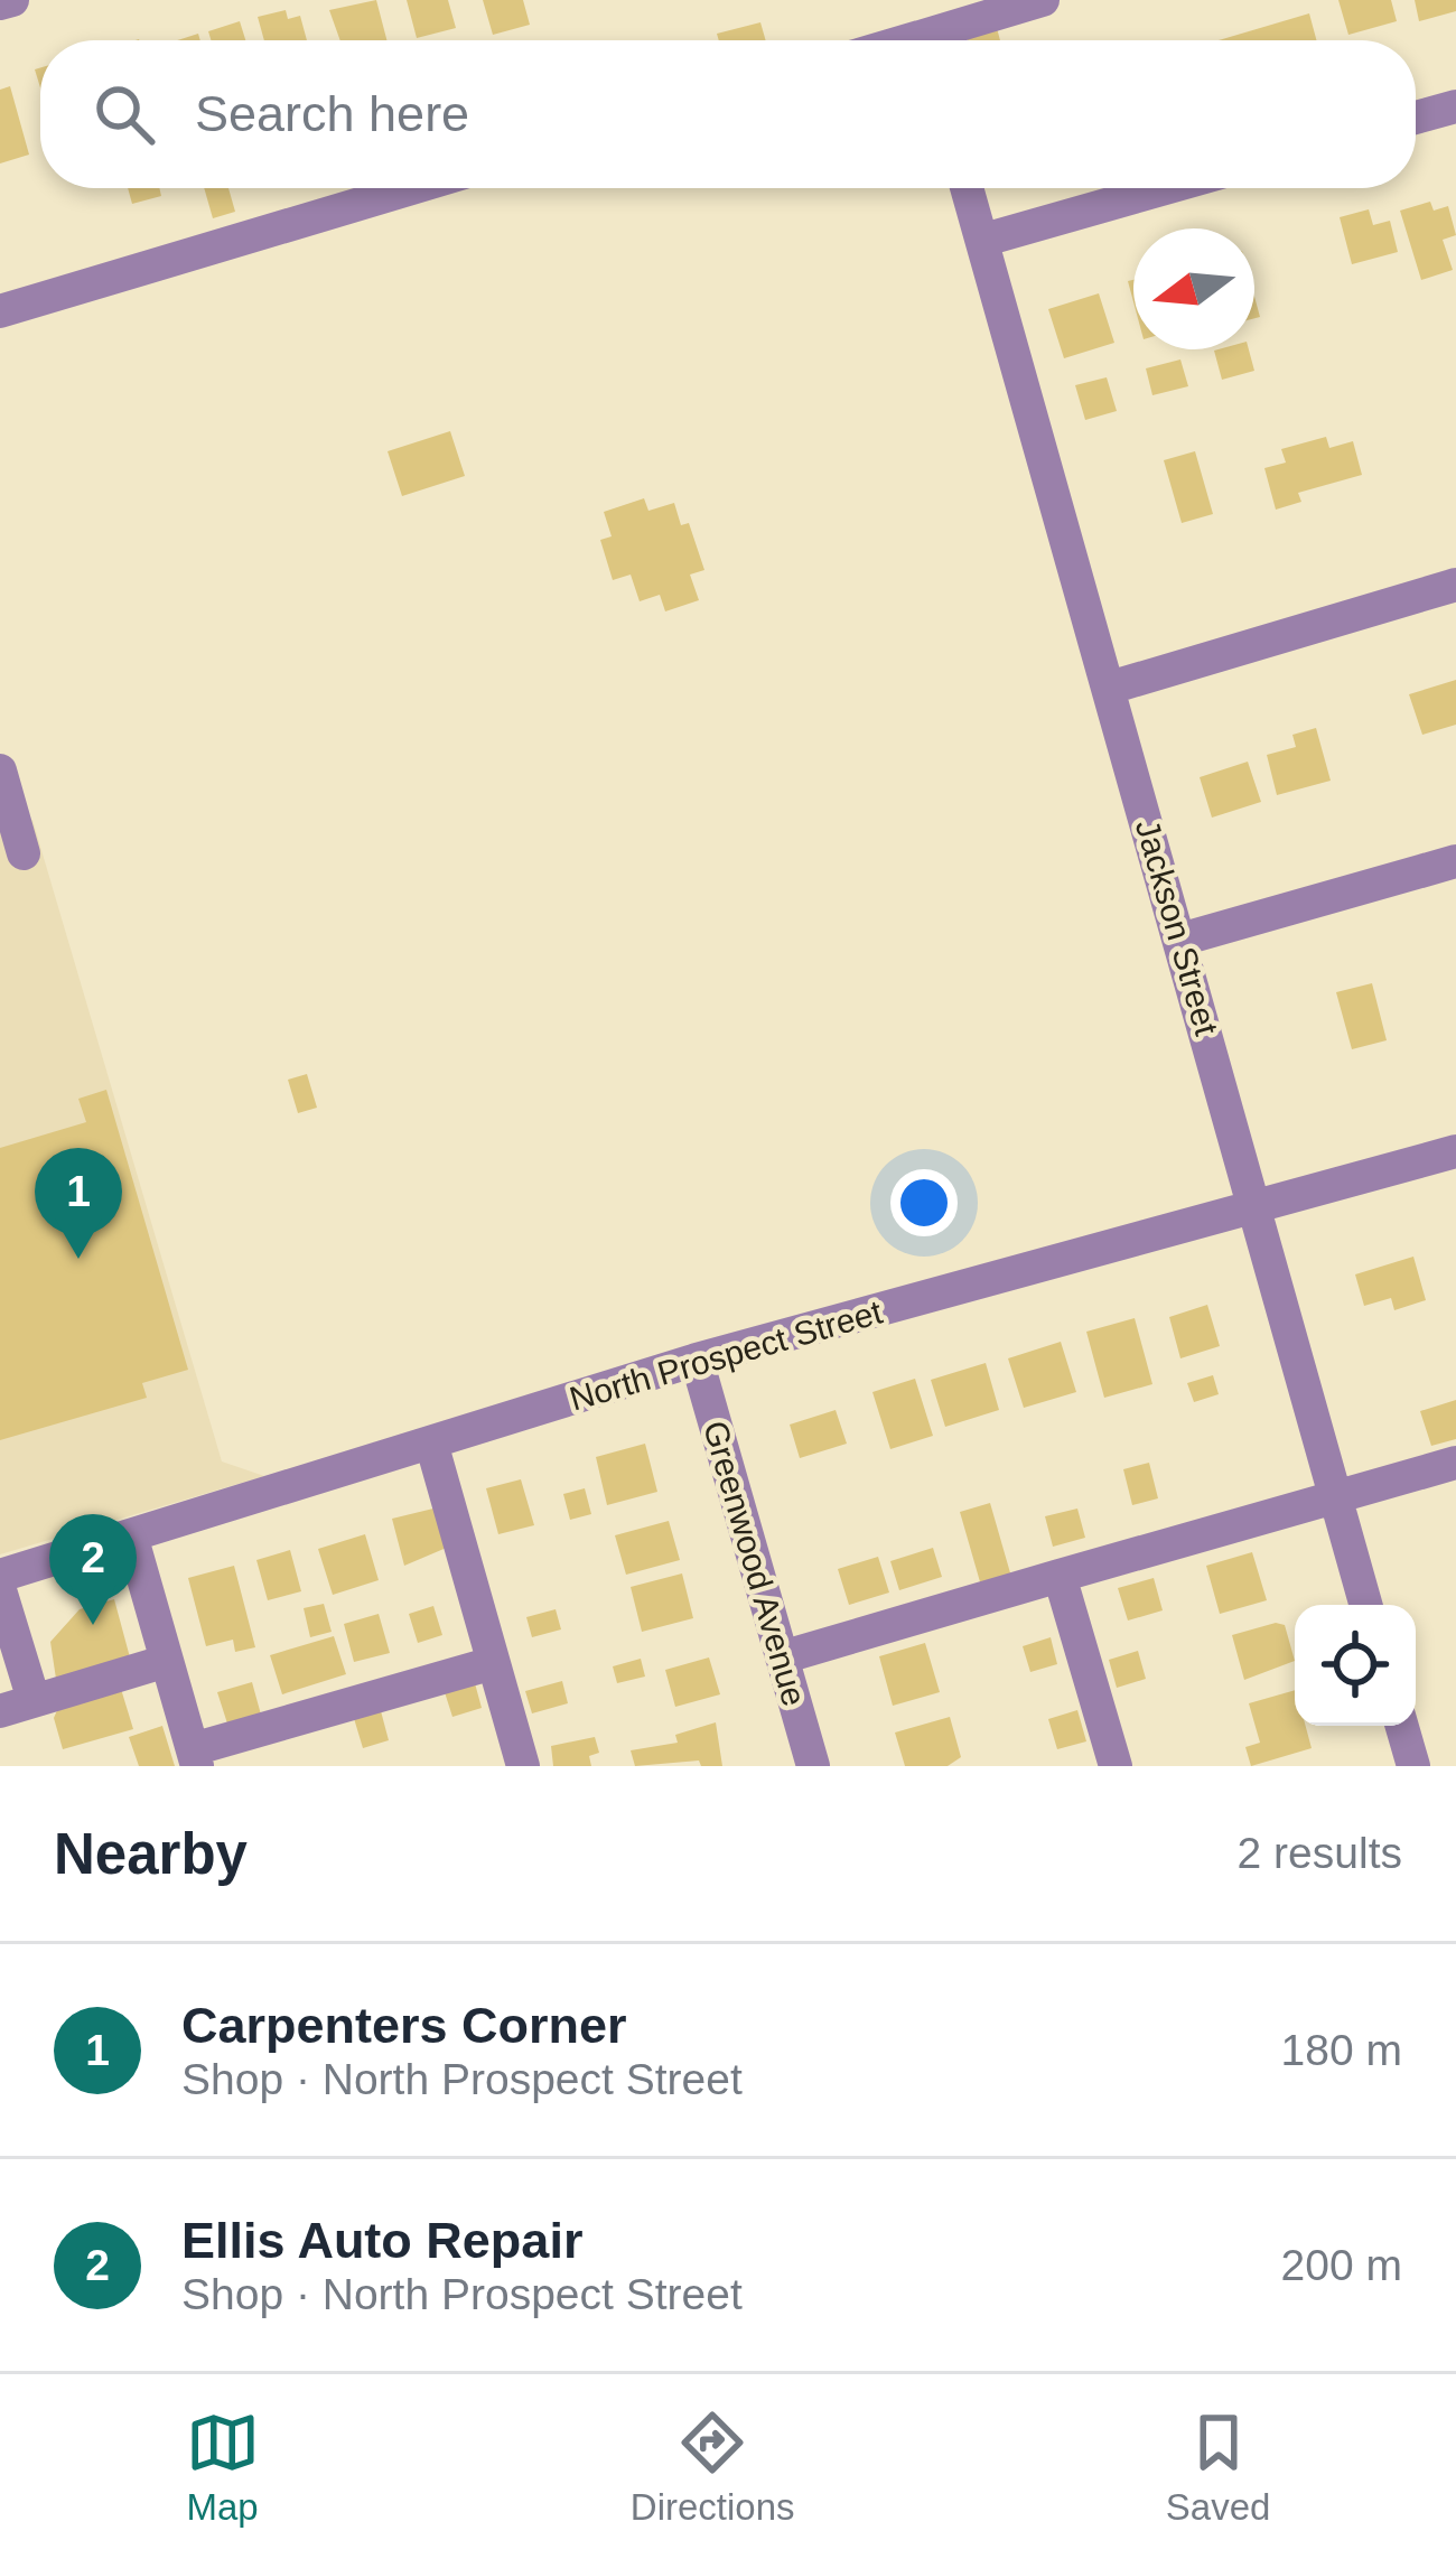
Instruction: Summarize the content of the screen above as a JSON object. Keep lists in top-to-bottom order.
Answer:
{
  "streets": {
    "street": ["Jackson Street", "North Prospect Street", "Greenwood Avenue"]
  },
  "crossings": [
    ["Jackson Street", "North Prospect Street"],
    ["North Prospect Street", "Greenwood Avenue"]
  ],
  "north": "left",
  "page": {
    "search": "Search here",
    "pins": ["1", "2"],
    "heading": ["Nearby", "2 results"],
    "list": [
      {
        "mark": "1",
        "name": "Carpenters Corner",
        "note": "Shop · North Prospect Street",
        "value": "180 m"
      },
      {
        "mark": "2",
        "name": "Ellis Auto Repair",
        "note": "Shop · North Prospect Street",
        "value": "200 m"
      }
    ],
    "nav": ["Map", "Directions", "Saved"]
  }
}
